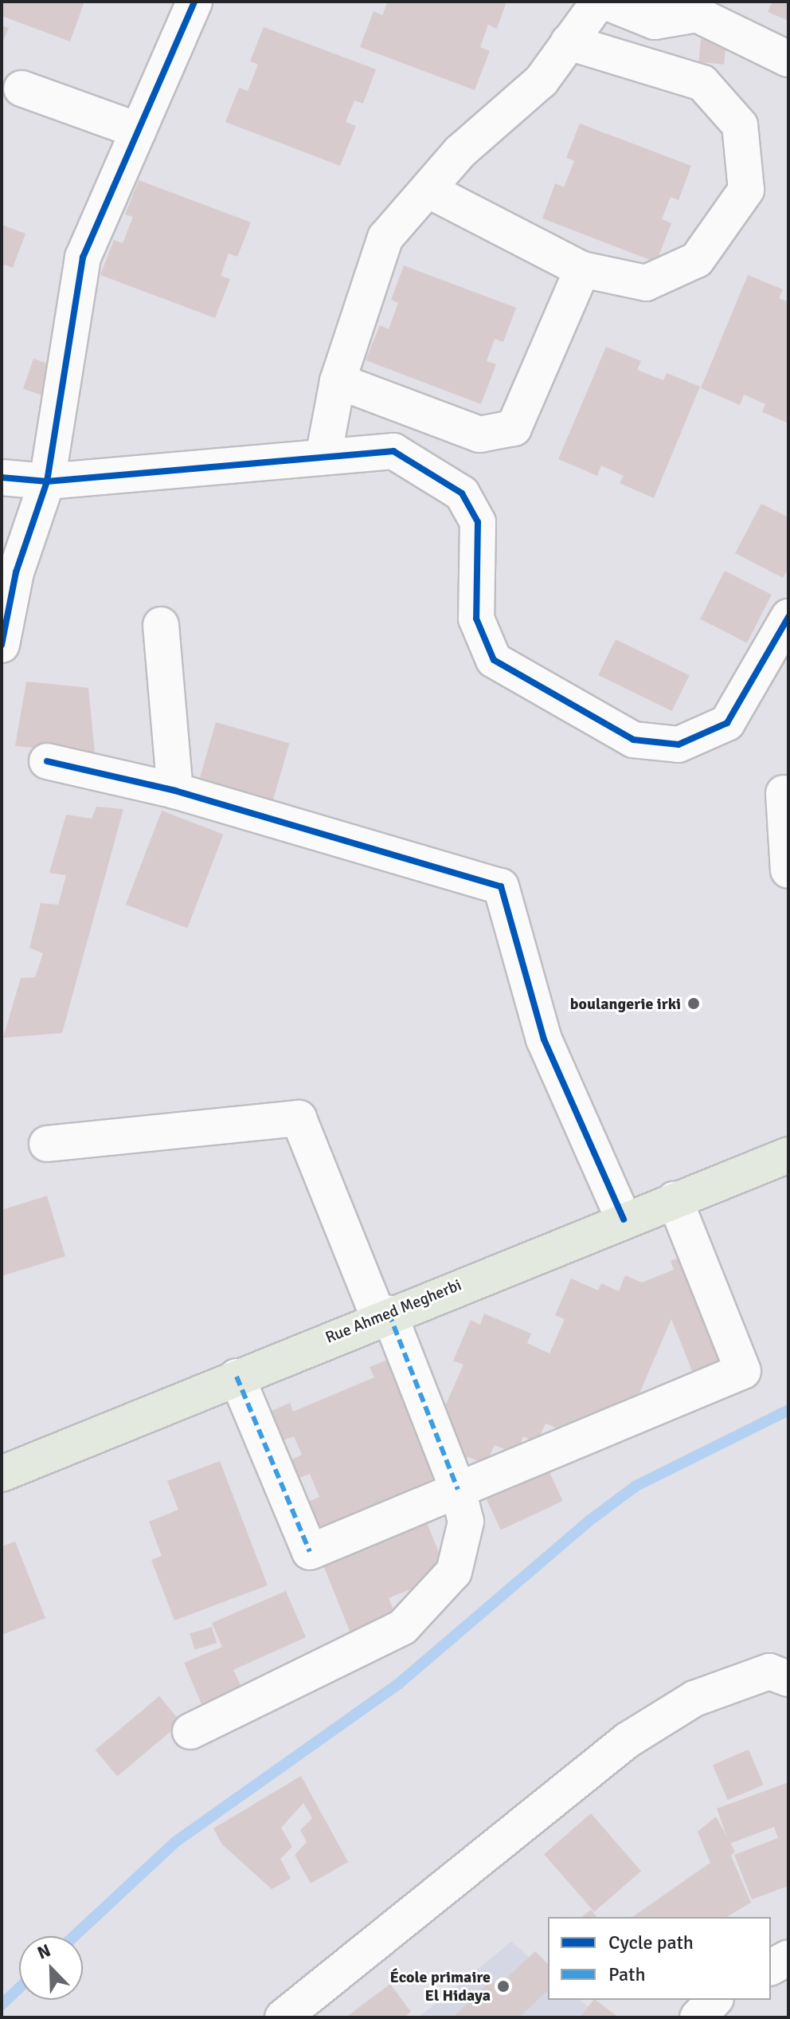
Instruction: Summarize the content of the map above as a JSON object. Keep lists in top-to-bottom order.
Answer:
{
  "streets": {
    "main road": ["Rue Ahmed Megherbi"]
  },
  "places": ["boulangerie irki", "École primaire El Hidaya"],
  "legend": ["Cycle path", "Path"],
  "north": "top left"
}
